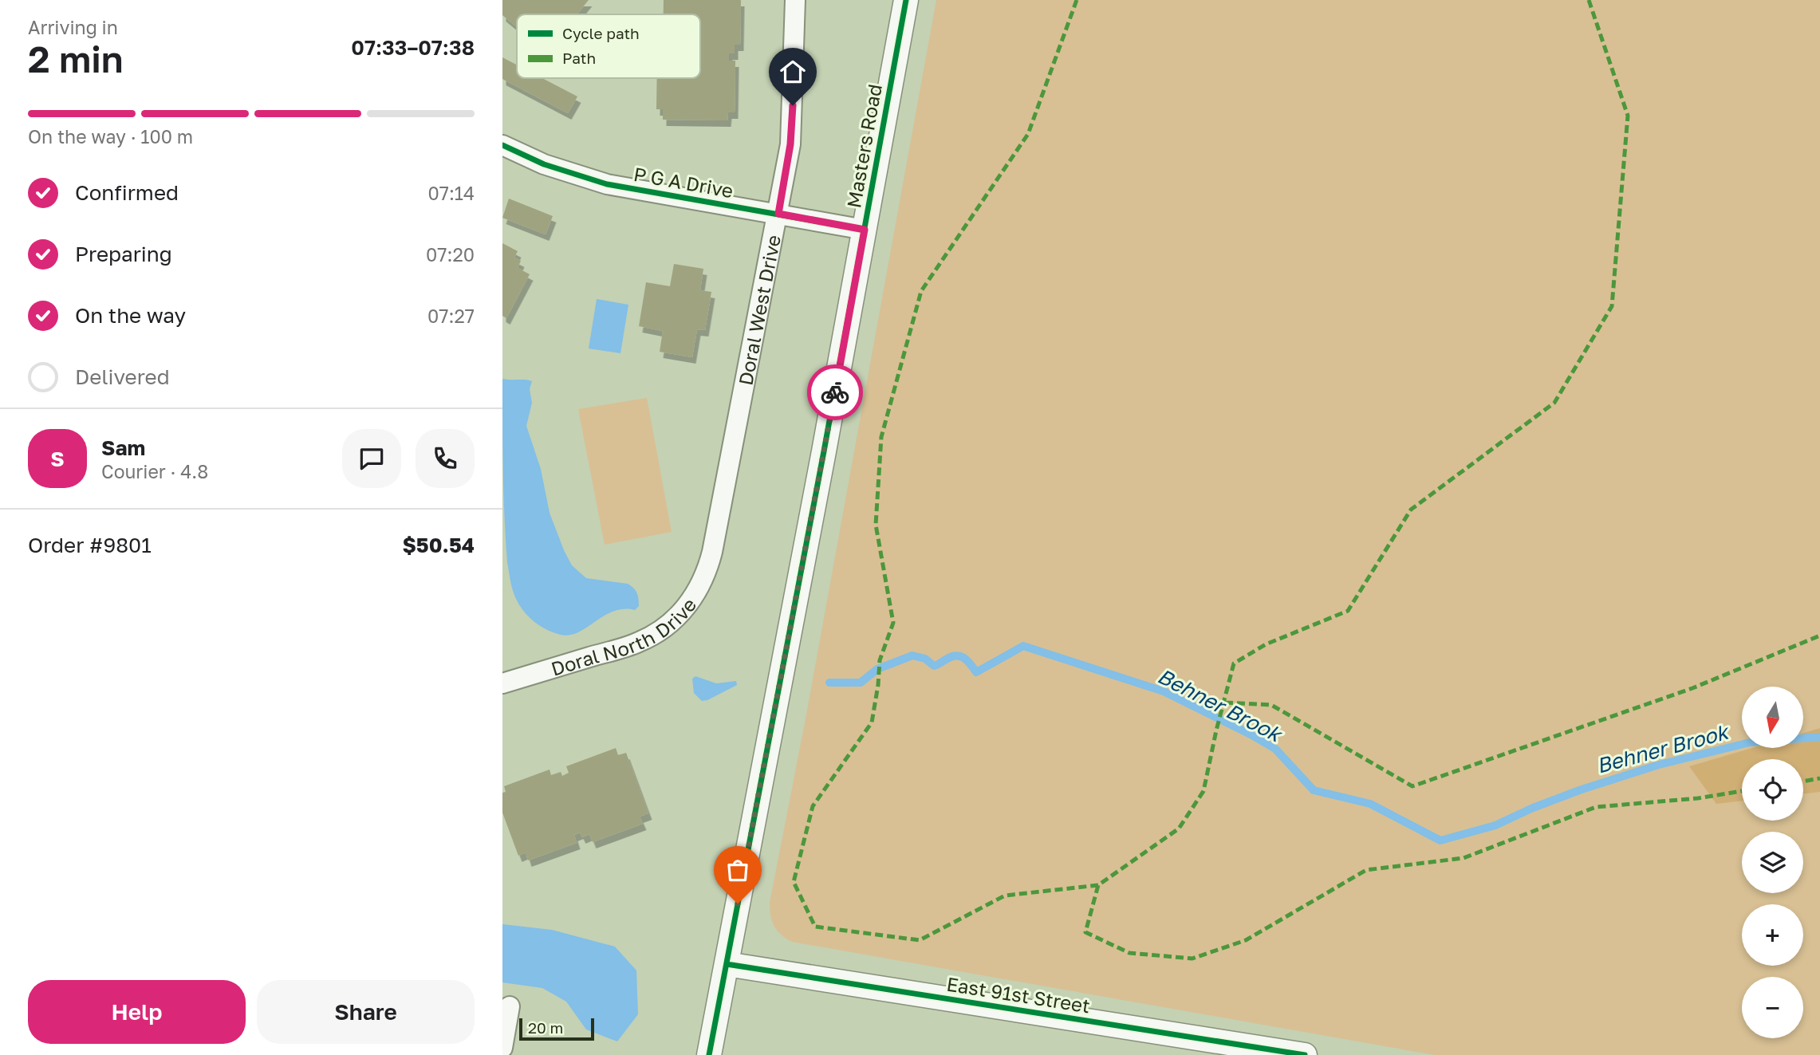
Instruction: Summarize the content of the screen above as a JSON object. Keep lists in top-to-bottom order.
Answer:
{
  "streets": {
    "street": [
      "Masters Road",
      "P G A Drive",
      "Doral West Drive",
      "Doral North Drive",
      "East 91st Street"
    ]
  },
  "crossings": [
    ["Masters Road", "P G A Drive"],
    ["Masters Road", "East 91st Street"],
    ["P G A Drive", "Doral West Drive"],
    ["Doral West Drive", "Doral North Drive"]
  ],
  "water": ["Behner Brook"],
  "legend": ["Cycle path", "Path"],
  "scale_bar": "20 m",
  "north": "bottom",
  "page": {
    "heading": ["2 min", "Arriving in", "07:33–07:38"],
    "panel": [
      "Sam",
      "Courier · 4.8",
      "Order #9801",
      "$50.54"
    ],
    "bar": "On the way · 100 m",
    "list": [
      ["Confirmed", "07:14"],
      ["Preparing", "07:20"],
      ["On the way", "07:27"],
      "Delivered"
    ],
    "round": "S",
    "map_buttons": ["+", "−"],
    "buttons": ["Help", "Share"],
    "scale": "20 m"
  }
}
